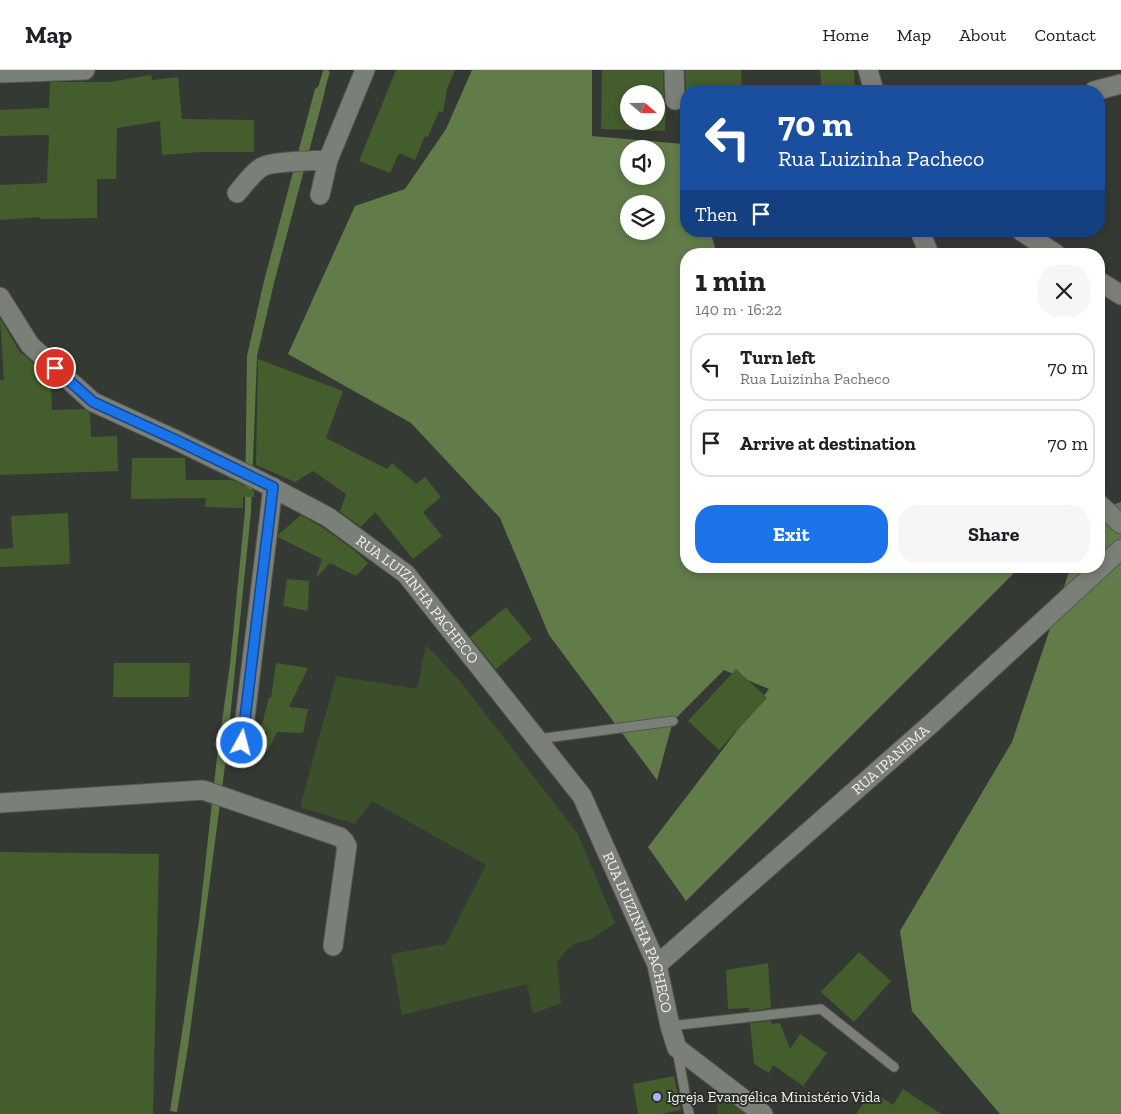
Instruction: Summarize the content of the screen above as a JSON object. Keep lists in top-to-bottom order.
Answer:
{
  "streets": {
    "street": ["RUA LUIZINHA PACHECO", "RUA IPANEMA"]
  },
  "crossings": [
    ["RUA LUIZINHA PACHECO", "RUA IPANEMA"]
  ],
  "places": ["Igreja Evangélica Ministério Vida"],
  "north": "right",
  "page": {
    "header": "Map",
    "nav": [
      "Home",
      "Map",
      "About",
      "Contact"
    ],
    "turn": ["70 m", "Rua Luizinha Pacheco"],
    "then": "Then",
    "heading": ["1 min", "140 m · 16:22"],
    "list": [
      {
        "name": "Turn left",
        "note": "Rua Luizinha Pacheco",
        "value": "70 m"
      },
      {
        "name": "Arrive at destination",
        "value": "70 m"
      }
    ],
    "buttons": ["Exit", "Share"]
  }
}
